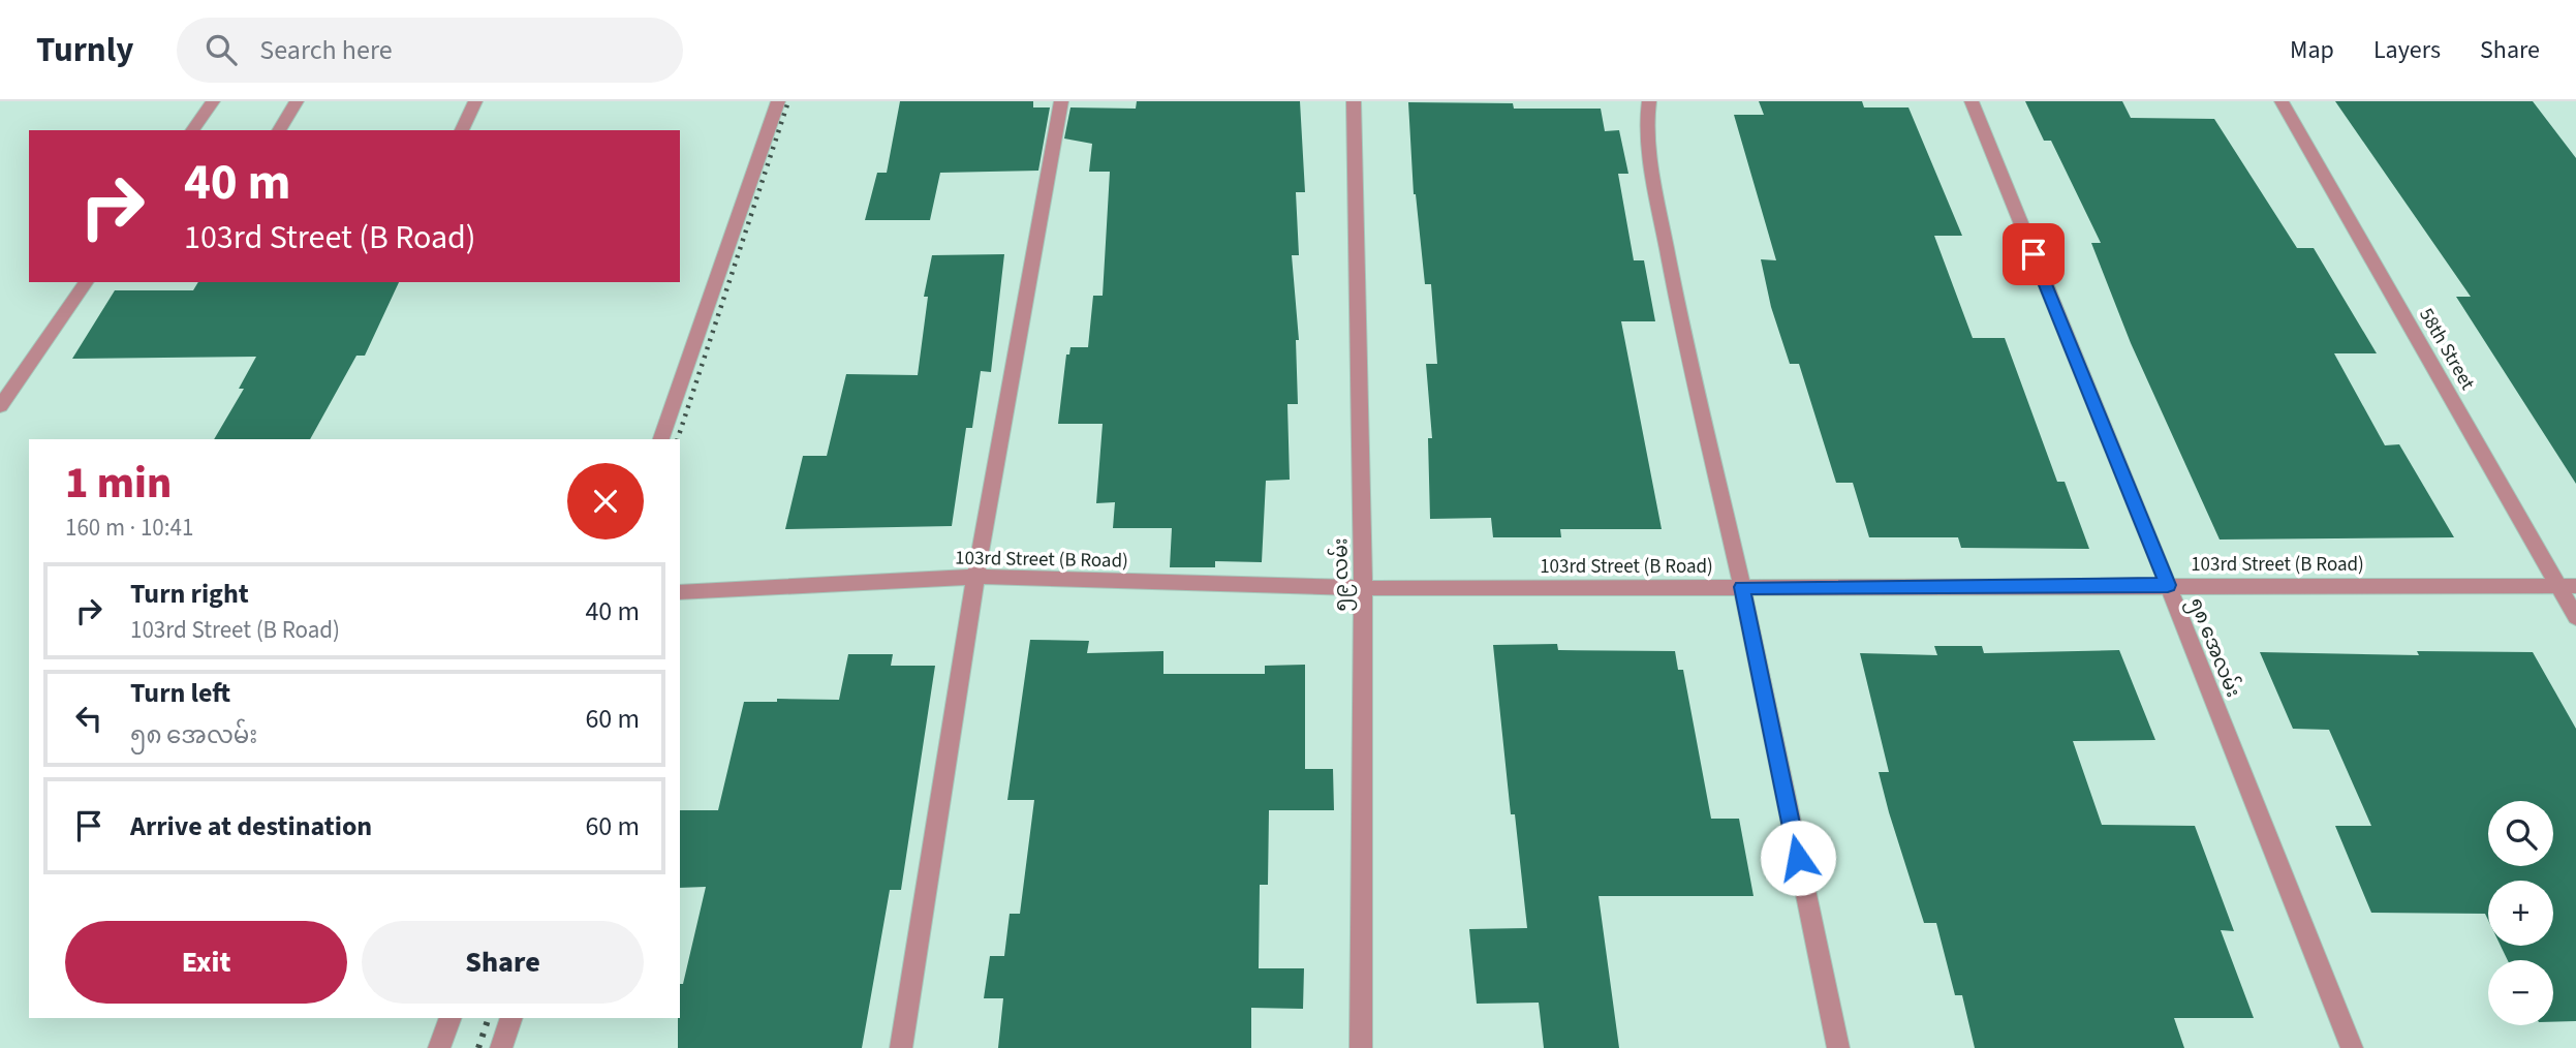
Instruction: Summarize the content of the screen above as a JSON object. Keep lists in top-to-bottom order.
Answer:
{
  "streets": {
    "street": [
      "58th Street",
      "103rd Street (B Road)",
      "၅၉ လမ်း",
      "၅၈ အေလမ်း"
    ]
  },
  "crossings": [
    ["58th Street", "103rd Street (B Road)"],
    ["103rd Street (B Road)", "၅၉ လမ်း"],
    ["103rd Street (B Road)", "၅၈ အေလမ်း"]
  ],
  "page": {
    "header": "Turnly",
    "search": "Search here",
    "nav": ["Map", "Layers", "Share"],
    "turn": ["40 m", "103rd Street (B Road)"],
    "heading": ["1 min", "160 m · 10:41"],
    "list": [
      {
        "name": "Turn right",
        "note": "103rd Street (B Road)",
        "value": "40 m"
      },
      {
        "name": "Turn left",
        "note": "၅၈ အေလမ်း",
        "value": "60 m"
      },
      {
        "name": "Arrive at destination",
        "value": "60 m"
      }
    ],
    "map_buttons": ["+", "−"],
    "buttons": ["Exit", "Share"]
  }
}
